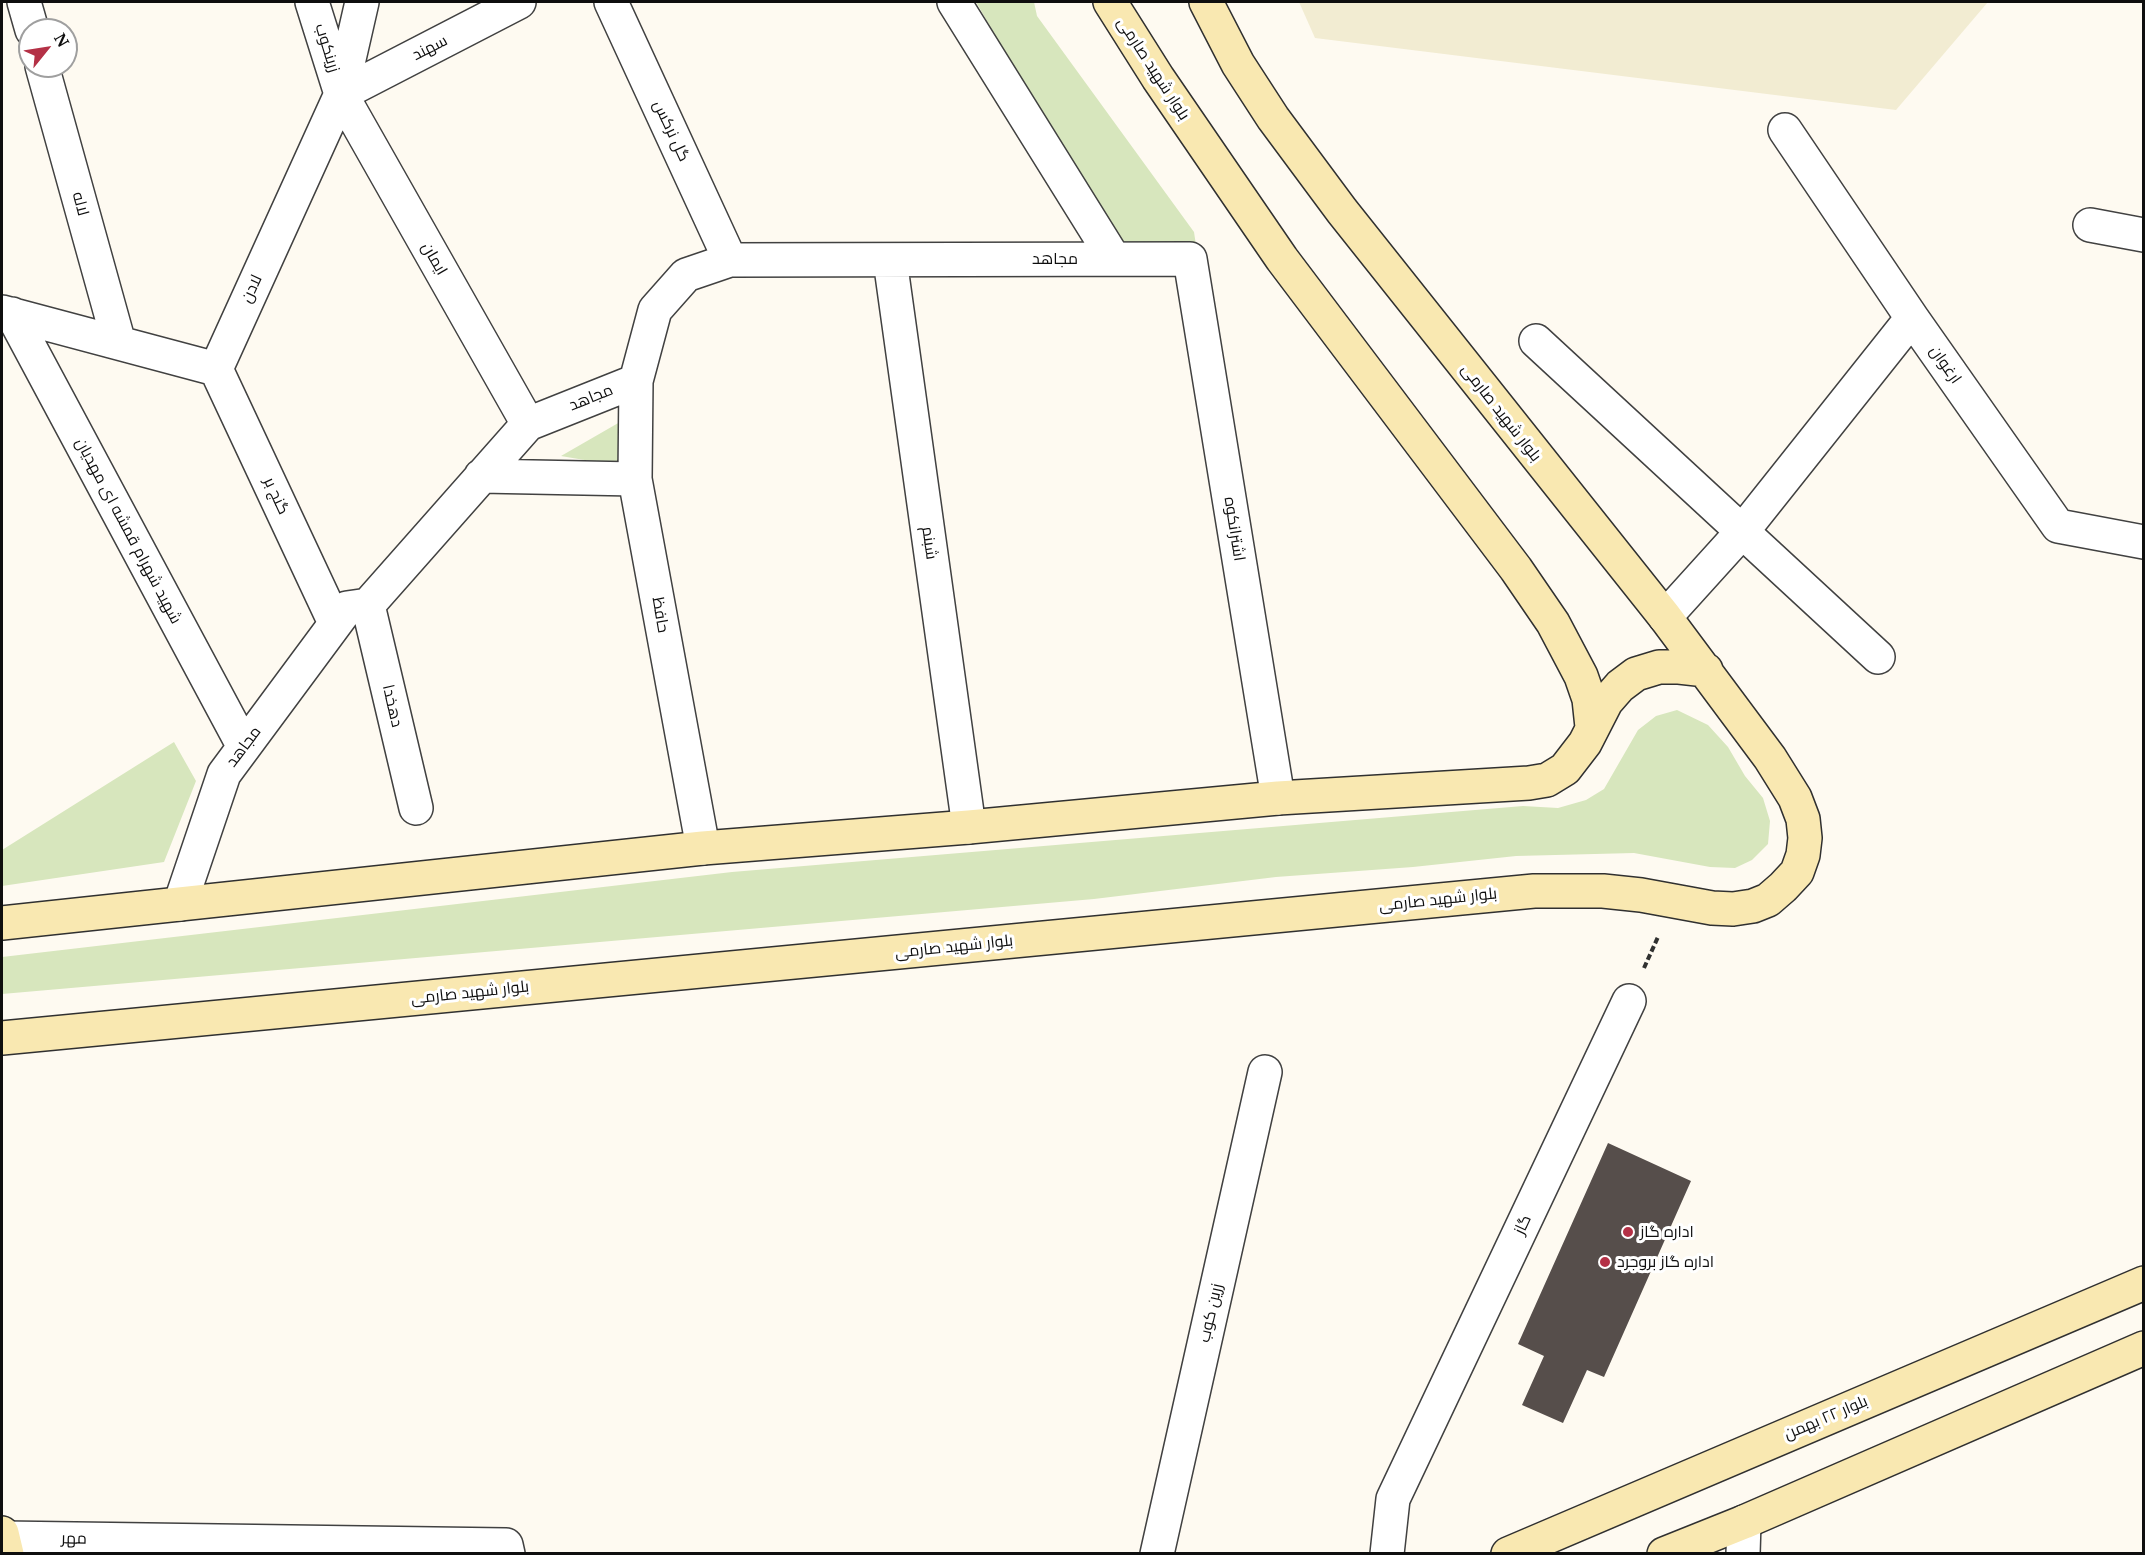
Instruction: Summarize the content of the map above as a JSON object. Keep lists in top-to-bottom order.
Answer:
{
  "streets": {
    "main road": ["بلوار شهید صارمی", "بلوار ۲۲ بهمن"],
    "street": [
      "زرینکوب",
      "سهند",
      "گل نرکس",
      "لاله",
      "ایمان",
      "مجاهد",
      "لادن",
      "ارغوان",
      "گنج بر",
      "اشترانکوه",
      "شهید شهرام قمشه ای مهدیان",
      "شبنم",
      "حافظ",
      "دهخدا",
      "گاز",
      "زرین کوب",
      "مهر"
    ]
  },
  "crossings": [
    ["زرینکوب", "سهند"],
    ["زرینکوب", "ایمان"],
    ["زرینکوب", "لادن"],
    ["سهند", "ایمان"],
    ["سهند", "لادن"],
    ["گل نرکس", "مجاهد"],
    ["ایمان", "مجاهد"],
    ["ایمان", "لادن"],
    ["مجاهد", "گنج بر"],
    ["مجاهد", "اشترانکوه"],
    ["مجاهد", "شهید شهرام قمشه ای مهدیان"],
    ["مجاهد", "شبنم"],
    ["مجاهد", "حافظ"],
    ["مجاهد", "دهخدا"],
    ["لادن", "گنج بر"]
  ],
  "places": ["اداره گاز", "اداره گاز بروجرد"],
  "north": "top right"
}
